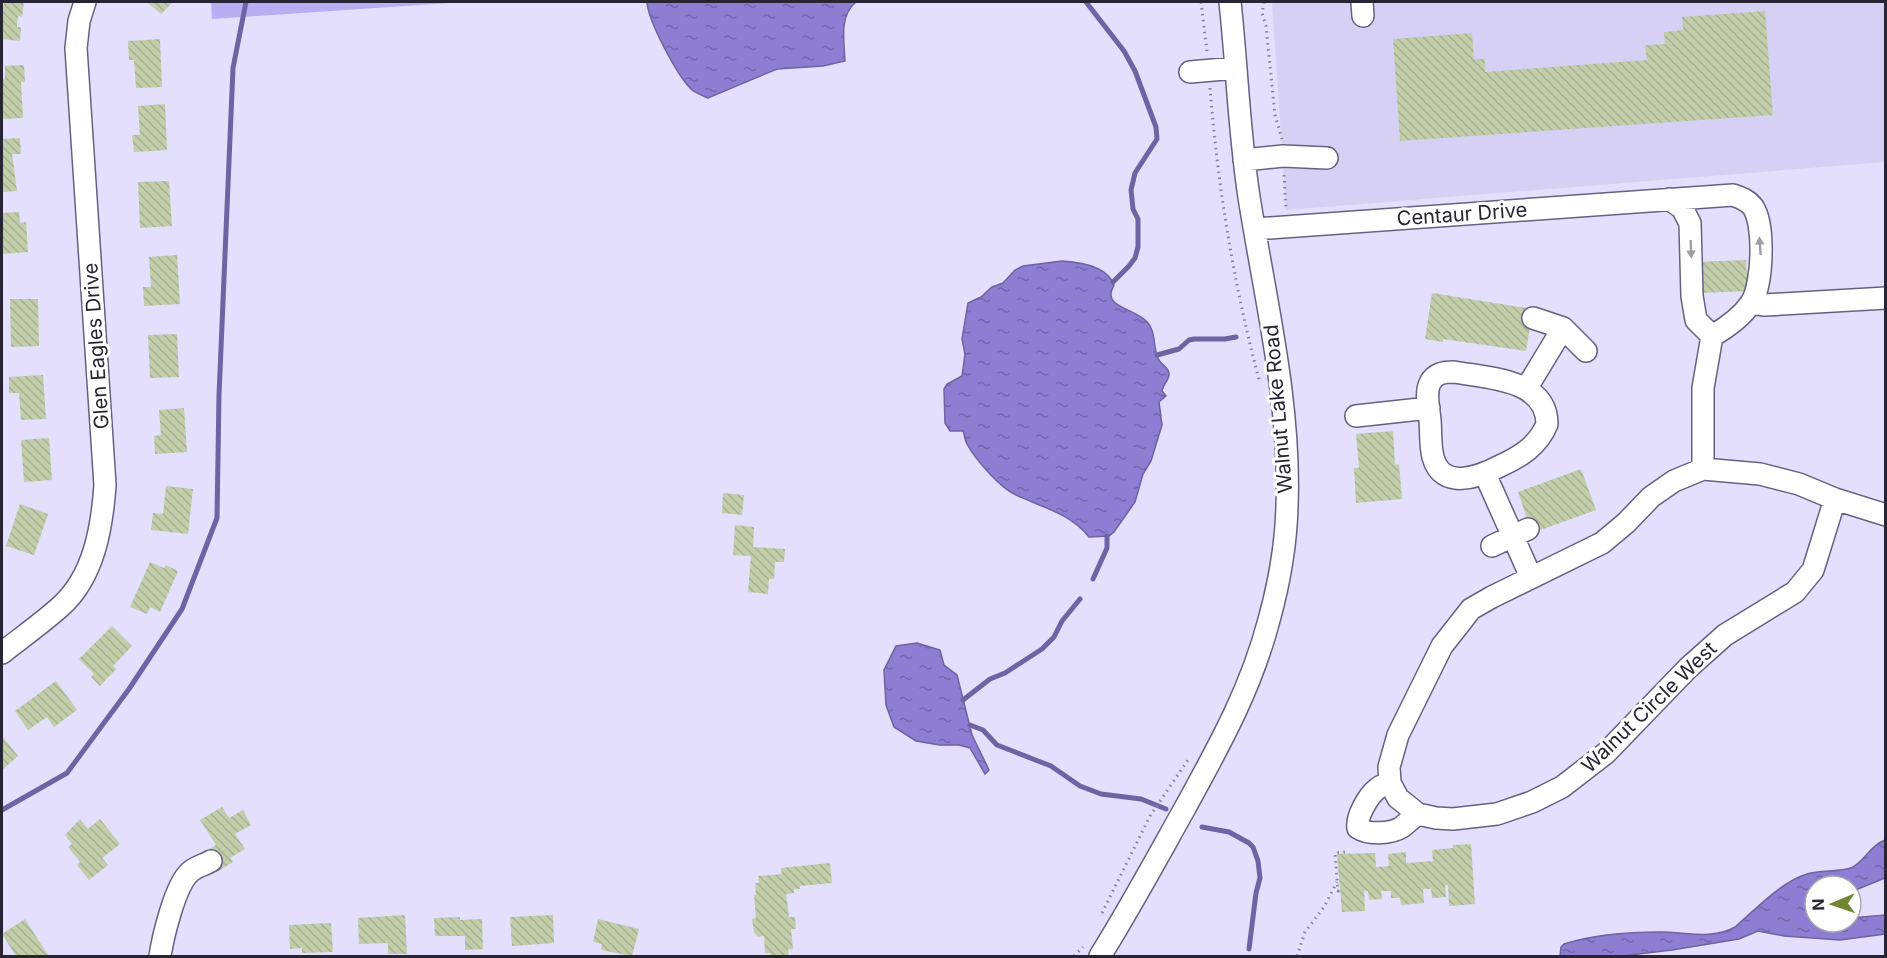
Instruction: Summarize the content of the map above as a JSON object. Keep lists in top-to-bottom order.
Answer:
{
  "streets": {
    "street": [
      "Centaur Drive",
      "Glen Eagles Drive",
      "Walnut Lake Road",
      "Walnut Circle West"
    ]
  },
  "crossings": [
    ["Centaur Drive", "Walnut Lake Road"]
  ],
  "north": "left"
}
